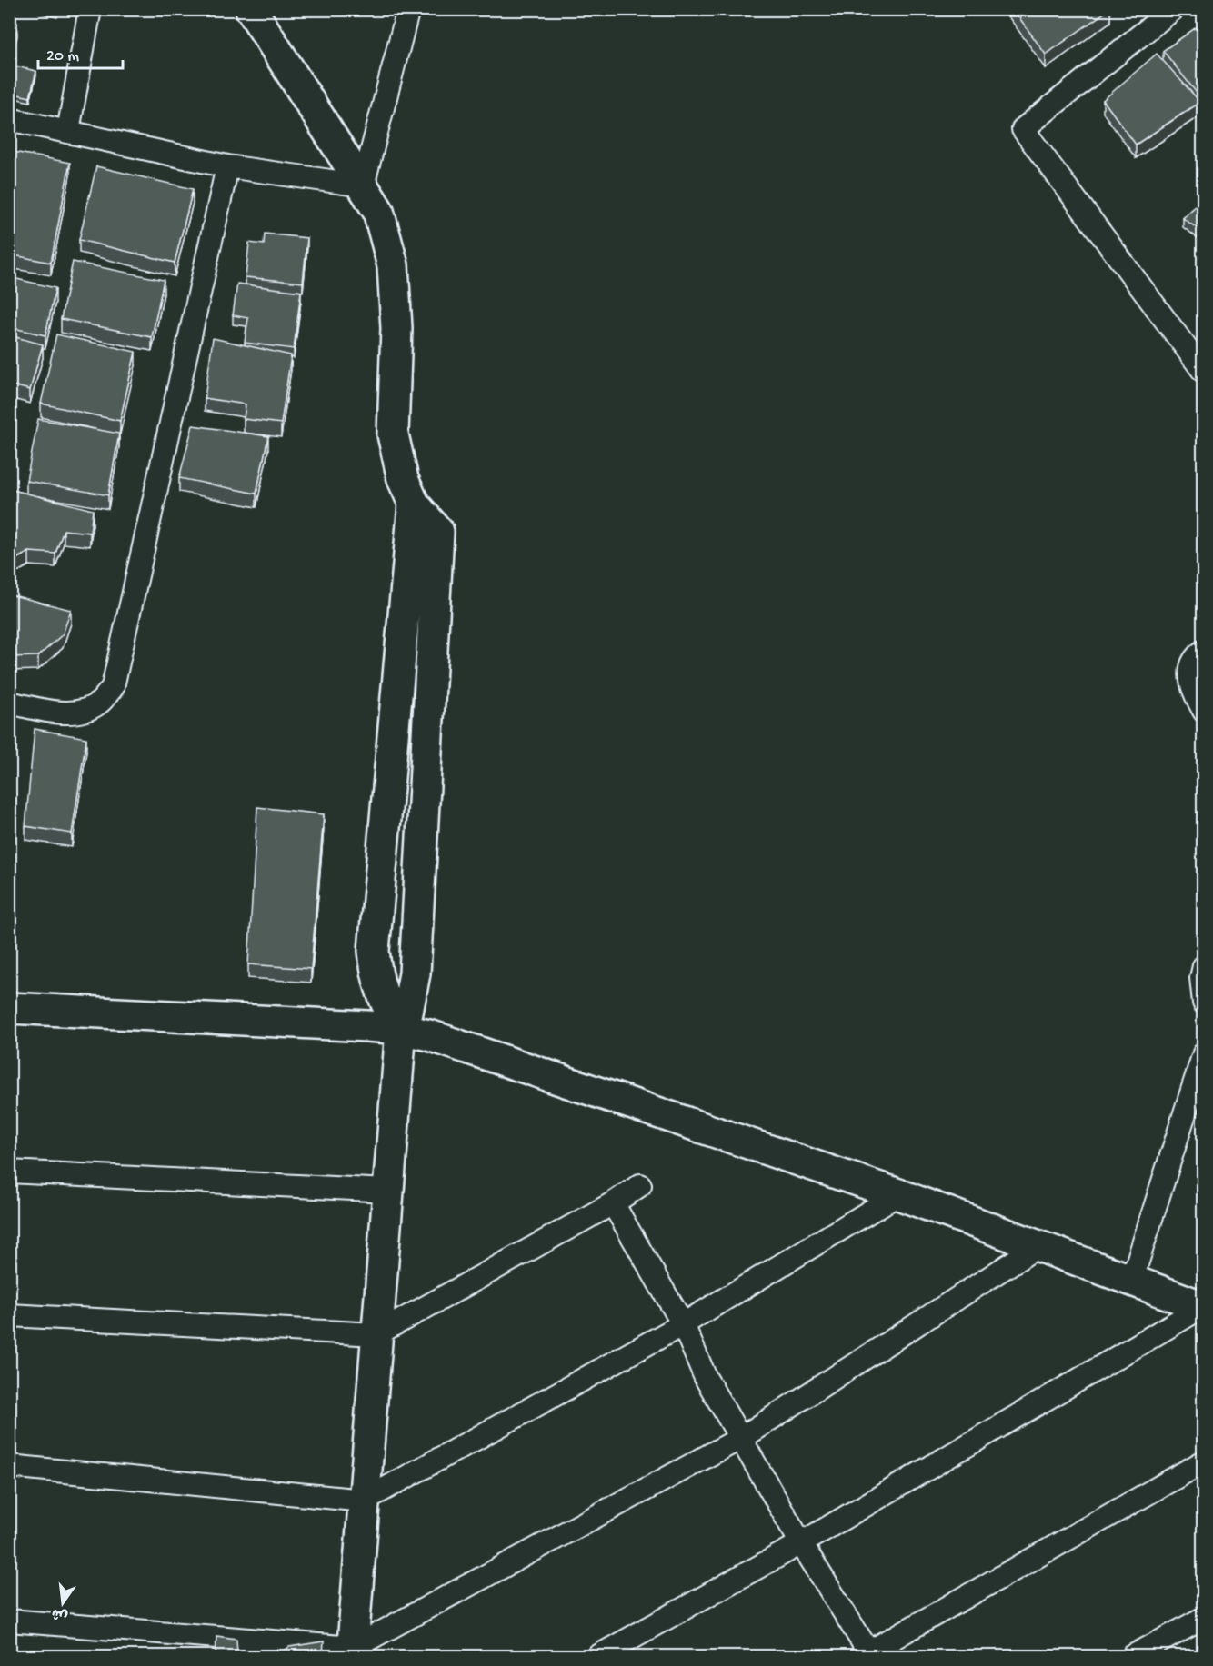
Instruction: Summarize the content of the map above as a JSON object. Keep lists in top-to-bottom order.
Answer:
{
  "scale_bar": "20 m",
  "north": "bottom"
}
